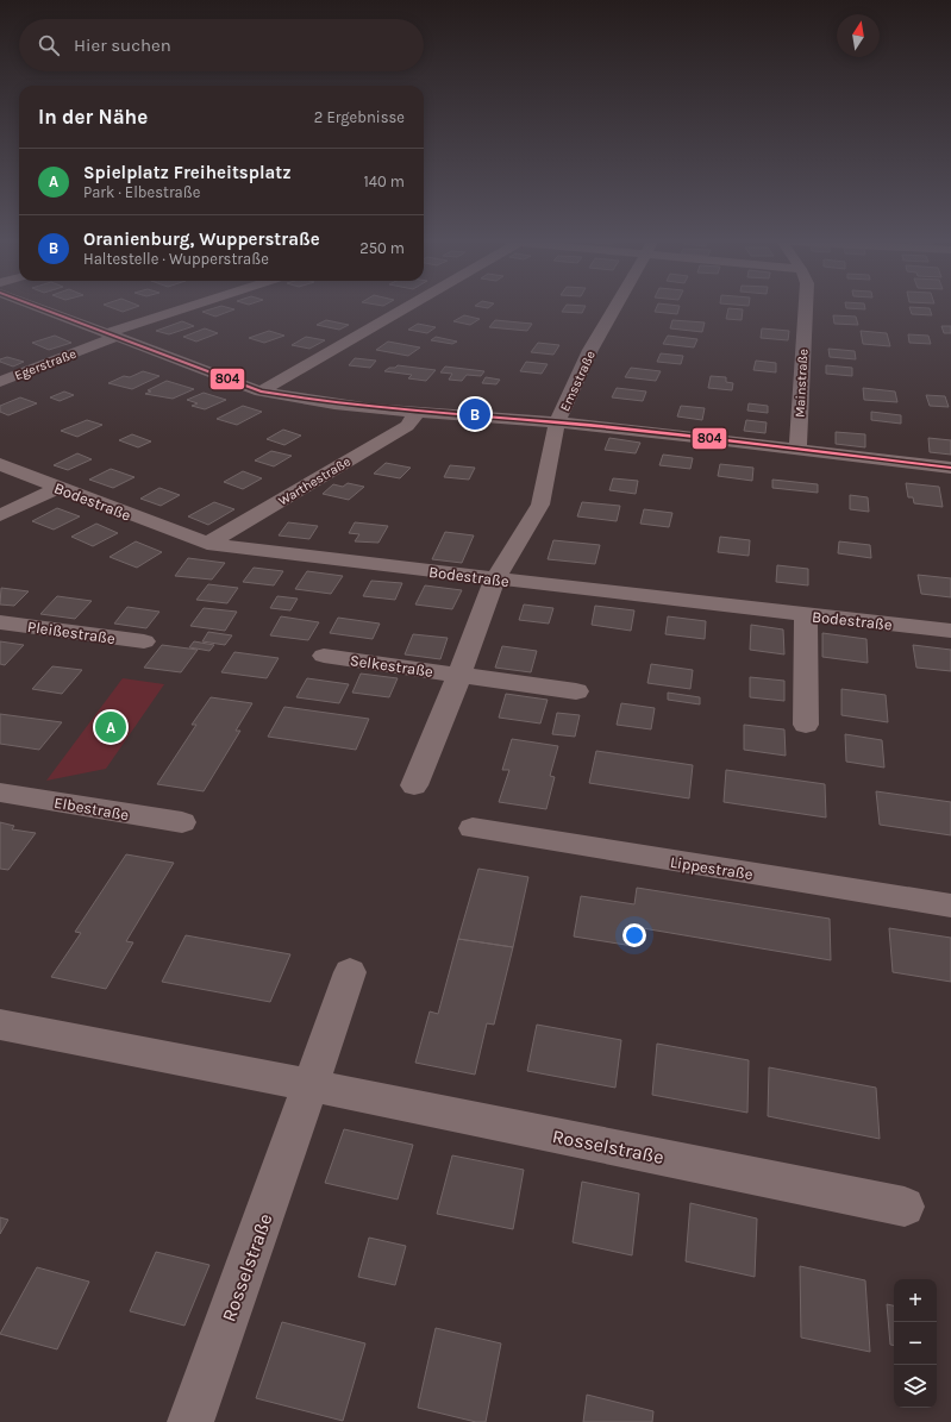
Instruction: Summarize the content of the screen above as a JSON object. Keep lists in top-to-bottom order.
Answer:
{
  "streets": {
    "street": [
      "Egerstraße",
      "Emsstraße",
      "Mainstraße",
      "Warthestraße",
      "Bodestraße",
      "Pleißestraße",
      "Selkestraße",
      "Elbestraße",
      "Lippestraße",
      "Rosselstraße"
    ]
  },
  "crossings": [
    ["Emsstraße", "Bodestraße"],
    ["Warthestraße", "Bodestraße"]
  ],
  "lines": ["transit line 804"],
  "north": "top",
  "page": {
    "search": "Hier suchen",
    "heading": ["In der Nähe", "2 Ergebnisse"],
    "list": [
      {
        "mark": "A",
        "name": "Spielplatz Freiheitsplatz",
        "note": "Park · Elbestraße",
        "value": "140 m"
      },
      {
        "mark": "B",
        "name": "Oranienburg, Wupperstraße",
        "note": "Haltestelle · Wupperstraße",
        "value": "250 m"
      }
    ],
    "pins": ["B", "A"],
    "map_buttons": ["+", "−"]
  }
}
